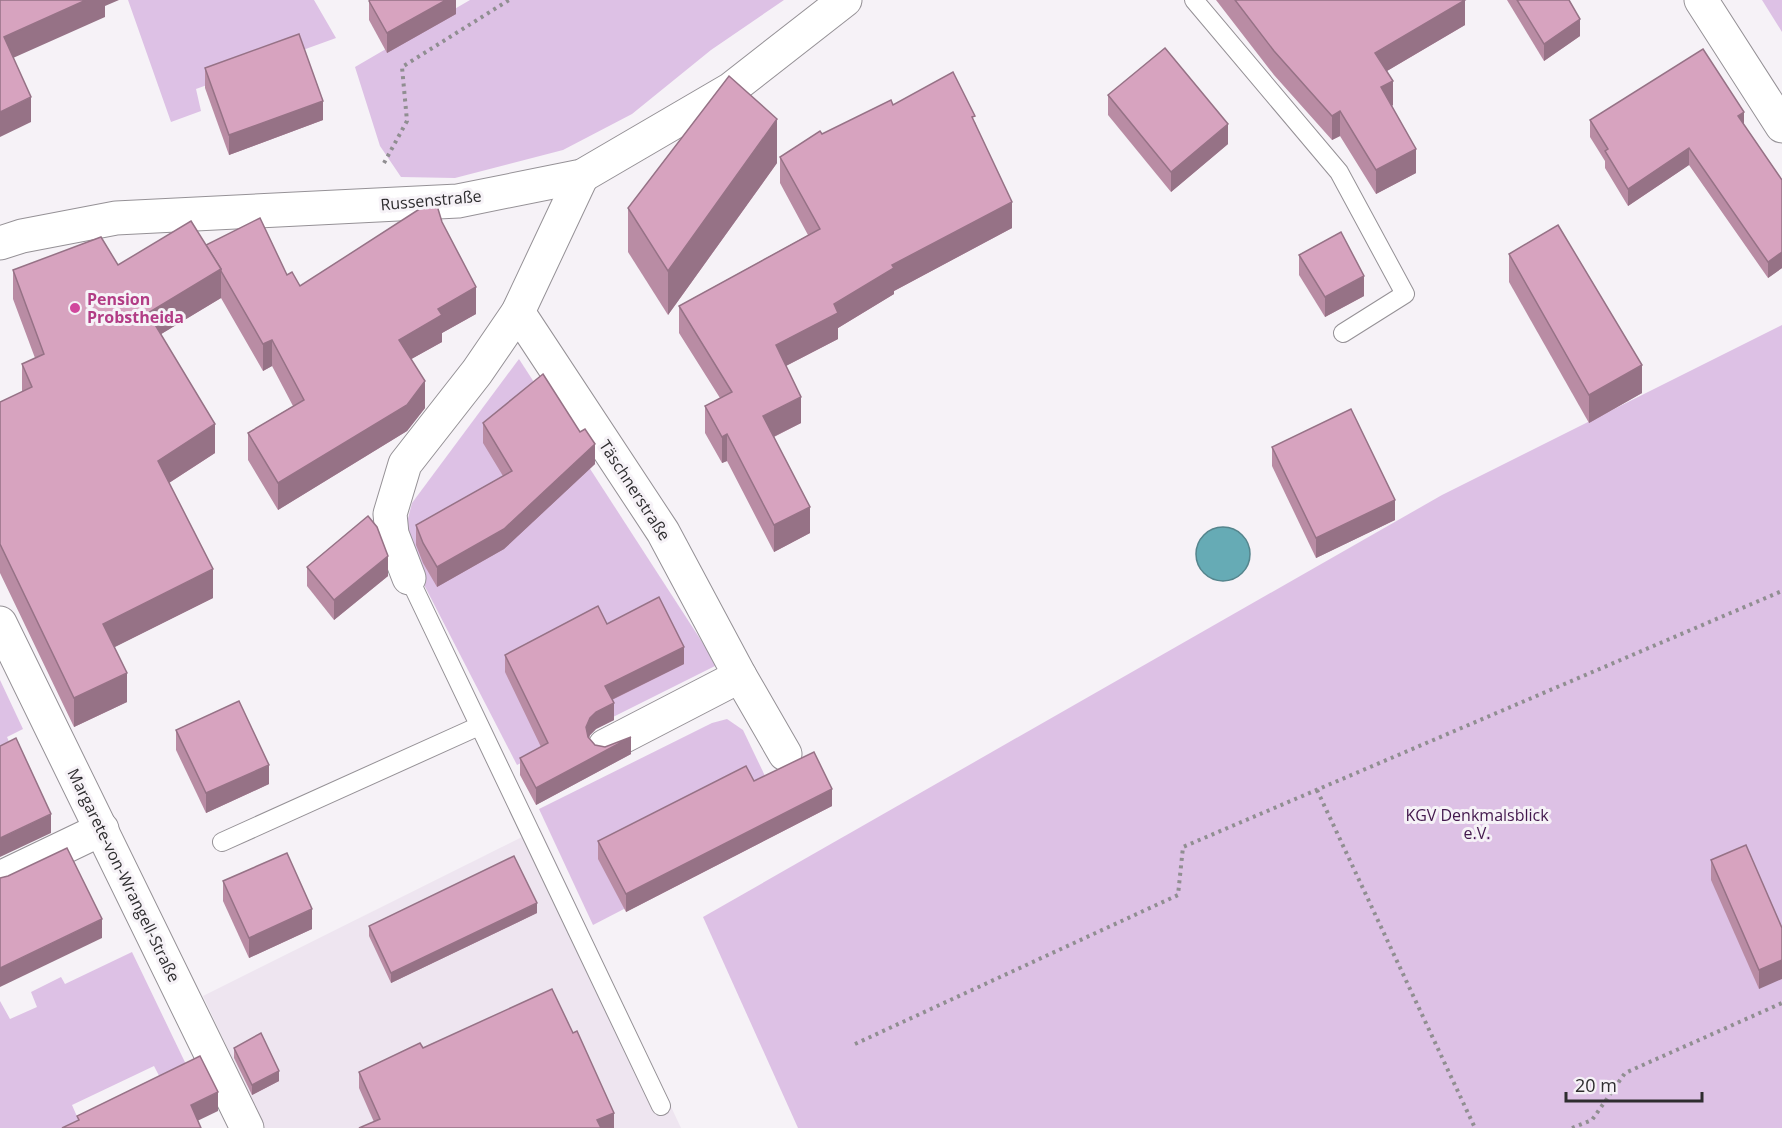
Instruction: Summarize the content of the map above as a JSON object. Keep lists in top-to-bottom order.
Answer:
{
  "streets": {
    "street": ["Russenstraße", "Täschnerstraße", "Margarete-von-Wrangell-Straße"]
  },
  "parks": ["KGV Denkmalsblick e.V."],
  "places": ["Pension Probstheida"],
  "scale_bar": "20 m"
}
